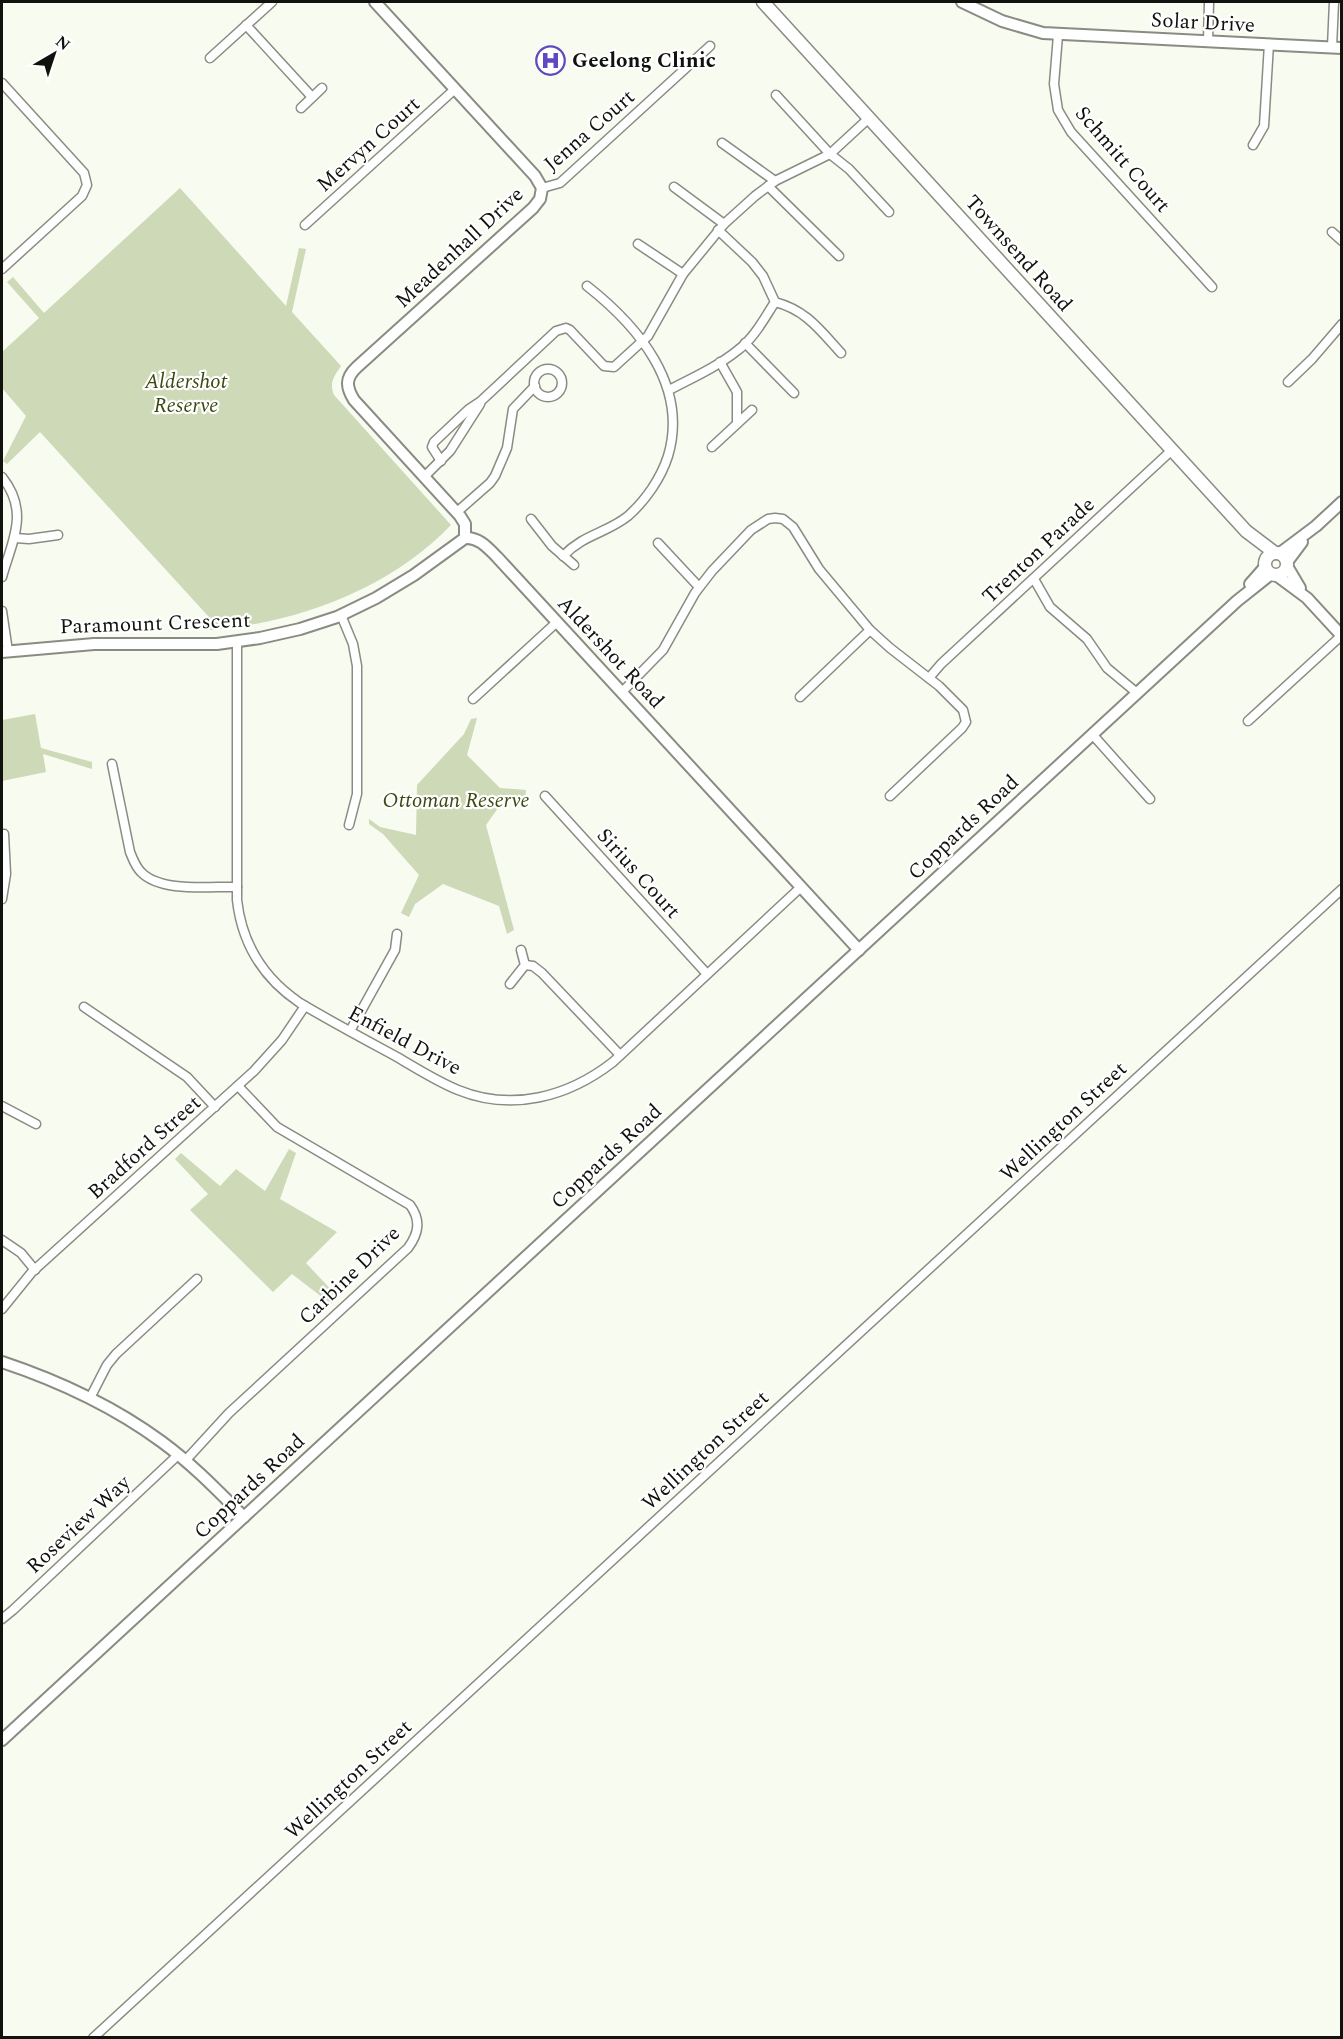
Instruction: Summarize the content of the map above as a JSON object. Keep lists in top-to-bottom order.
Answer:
{
  "streets": {
    "main road": ["Townsend Road"],
    "street": [
      "Solar Drive",
      "Jenna Court",
      "Mervyn Court",
      "Schmitt Court",
      "Meadenhall Drive",
      "Trenton Parade",
      "Paramount Crescent",
      "Aldershot Road",
      "Coppards Road",
      "Sirius Court",
      "Enfield Drive",
      "Wellington Street",
      "Bradford Street",
      "Carbine Drive",
      "Roseview Way"
    ]
  },
  "crossings": [
    ["Solar Drive", "Schmitt Court"],
    ["Jenna Court", "Meadenhall Drive"],
    ["Mervyn Court", "Meadenhall Drive"],
    ["Townsend Road", "Trenton Parade"],
    ["Townsend Road", "Coppards Road"],
    ["Paramount Crescent", "Aldershot Road"],
    ["Paramount Crescent", "Enfield Drive"],
    ["Aldershot Road", "Coppards Road"],
    ["Aldershot Road", "Enfield Drive"],
    ["Sirius Court", "Enfield Drive"],
    ["Enfield Drive", "Bradford Street"],
    ["Bradford Street", "Carbine Drive"],
    ["Carbine Drive", "Roseview Way"]
  ],
  "parks": ["Aldershot Reserve", "Ottoman Reserve"],
  "places": {
    "hospital": ["Geelong Clinic"]
  },
  "north": "top right"
}
